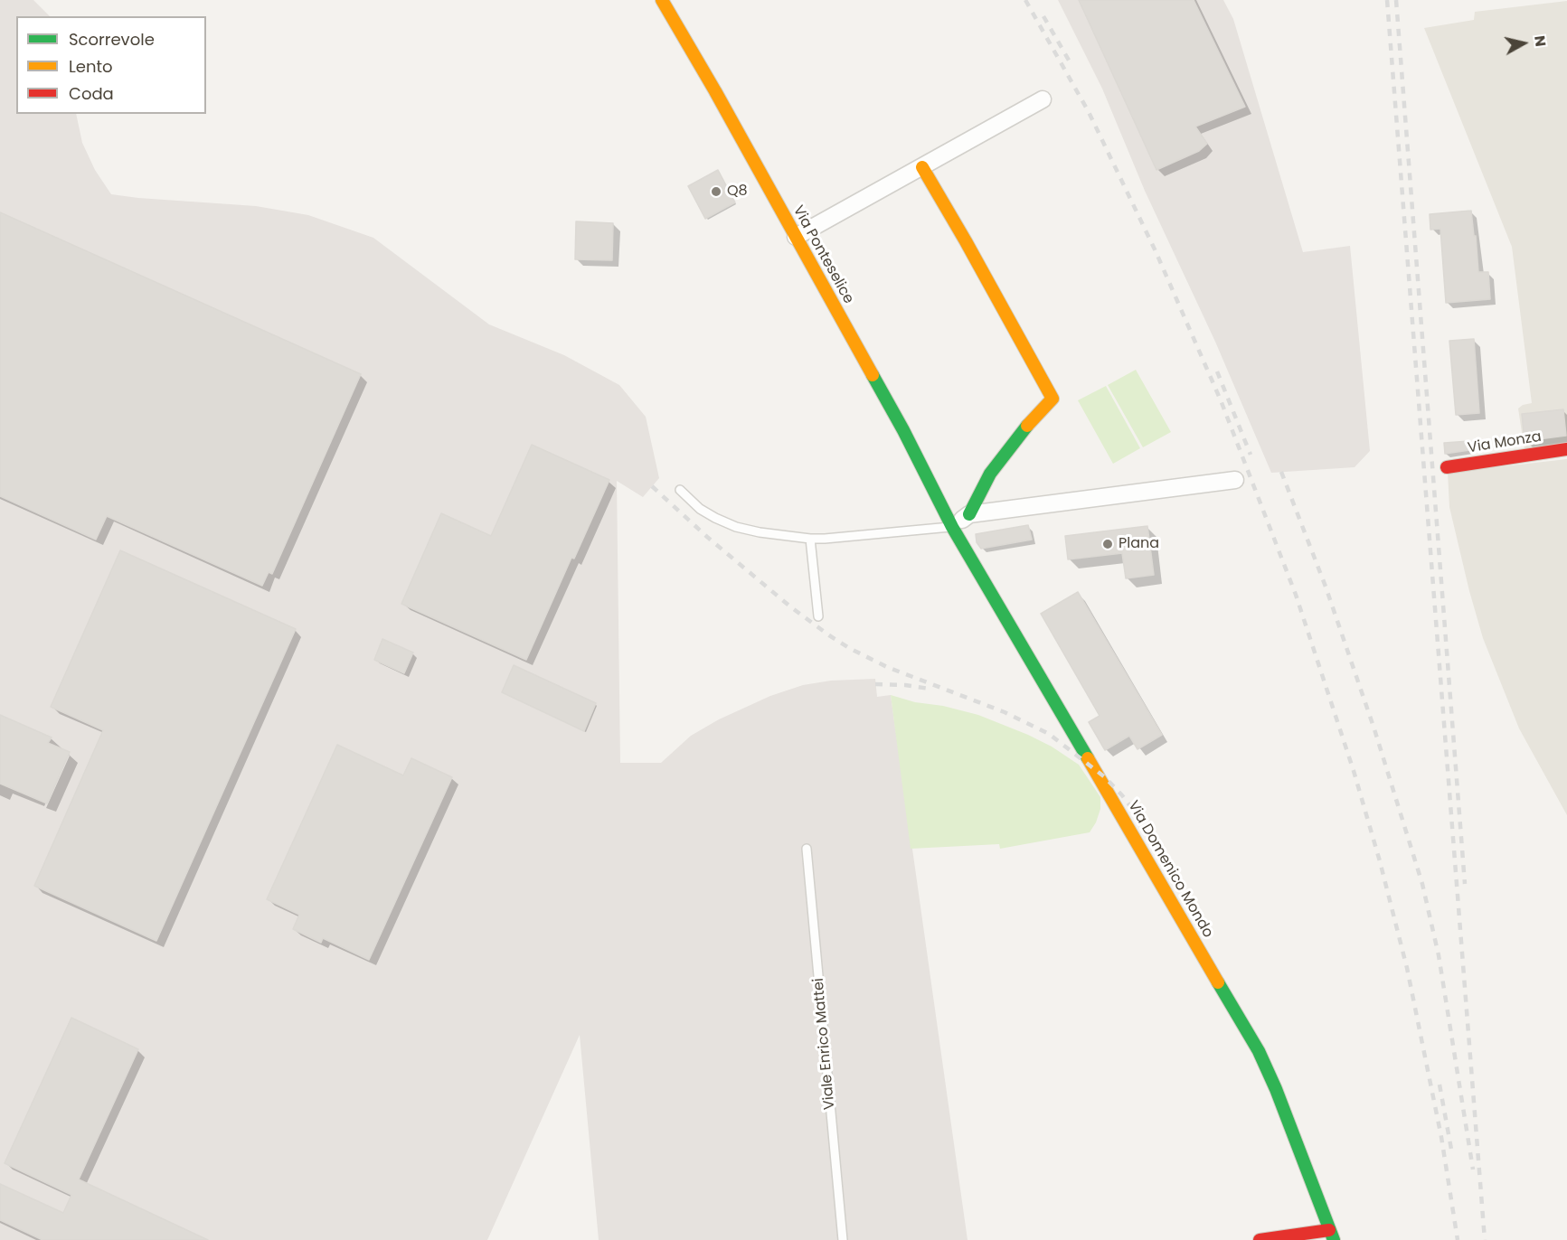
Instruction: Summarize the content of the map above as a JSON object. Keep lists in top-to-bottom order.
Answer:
{
  "streets": {
    "street": ["Via Ponteselice", "Via Monza", "Via Domenico Mondo"],
    "lane": ["Viale Enrico Mattei"]
  },
  "crossings": [
    ["Via Ponteselice", "Via Domenico Mondo"]
  ],
  "places": ["Q8", "Plana"],
  "legend": ["Scorrevole", "Lento", "Coda"],
  "north": "right"
}
